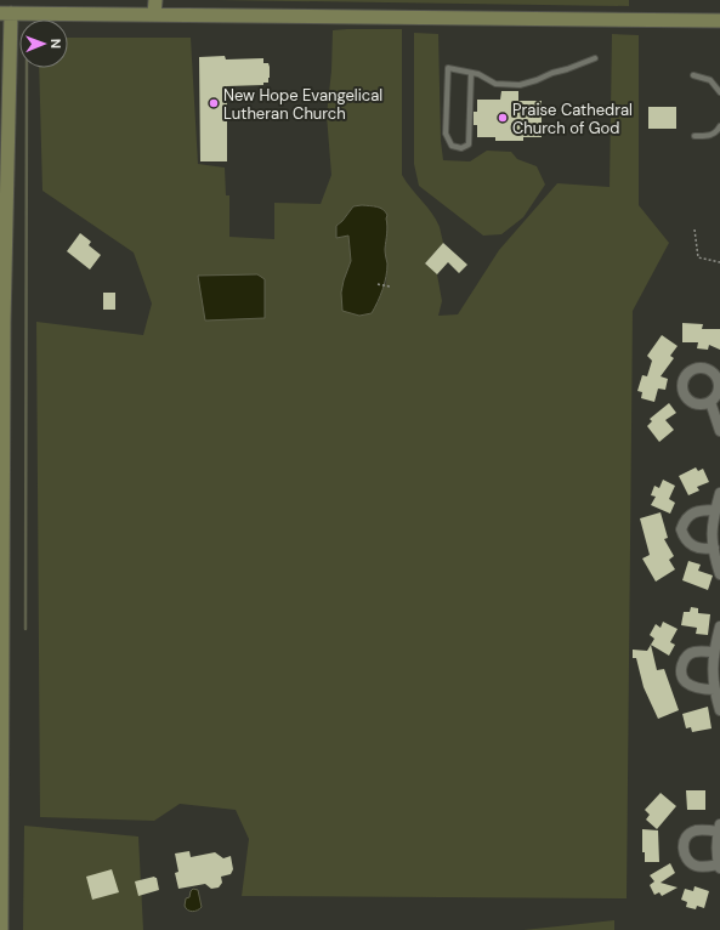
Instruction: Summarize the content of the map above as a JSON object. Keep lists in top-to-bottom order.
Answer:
{
  "places": ["New Hope Evangelical Lutheran Church", "Praise Cathedral Church of God"],
  "north": "right"
}
